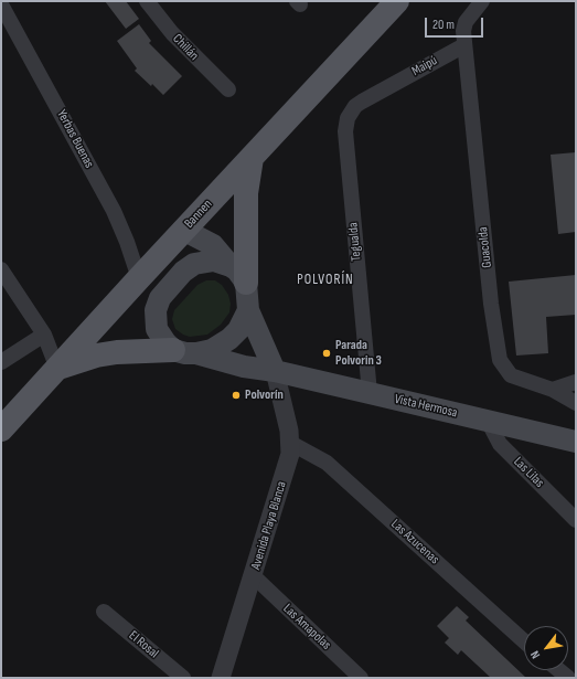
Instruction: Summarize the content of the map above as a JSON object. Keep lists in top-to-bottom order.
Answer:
{
  "streets": {
    "main road": ["Bannen", "Vista Hermosa"],
    "street": [
      "Chillán",
      "Maipú",
      "Yerbas Buenas",
      "Tegualda",
      "Guacolda",
      "Las Lilas",
      "Avenida Playa Blanca",
      "Las Azucenas",
      "Las Amapolas",
      "El Rosal"
    ]
  },
  "crossings": [
    ["Maipú", "Tegualda"],
    ["Maipú", "Guacolda"],
    ["Yerbas Buenas", "Bannen"],
    ["Tegualda", "Vista Hermosa"],
    ["Vista Hermosa", "Las Lilas"],
    ["Vista Hermosa", "Avenida Playa Blanca"],
    ["Avenida Playa Blanca", "Las Azucenas"],
    ["Avenida Playa Blanca", "Las Amapolas"]
  ],
  "districts": ["POLVORÍN"],
  "places": ["Parada Polvorin 3", "Polvorín"],
  "scale_bar": "20 m",
  "north": "bottom left"
}
